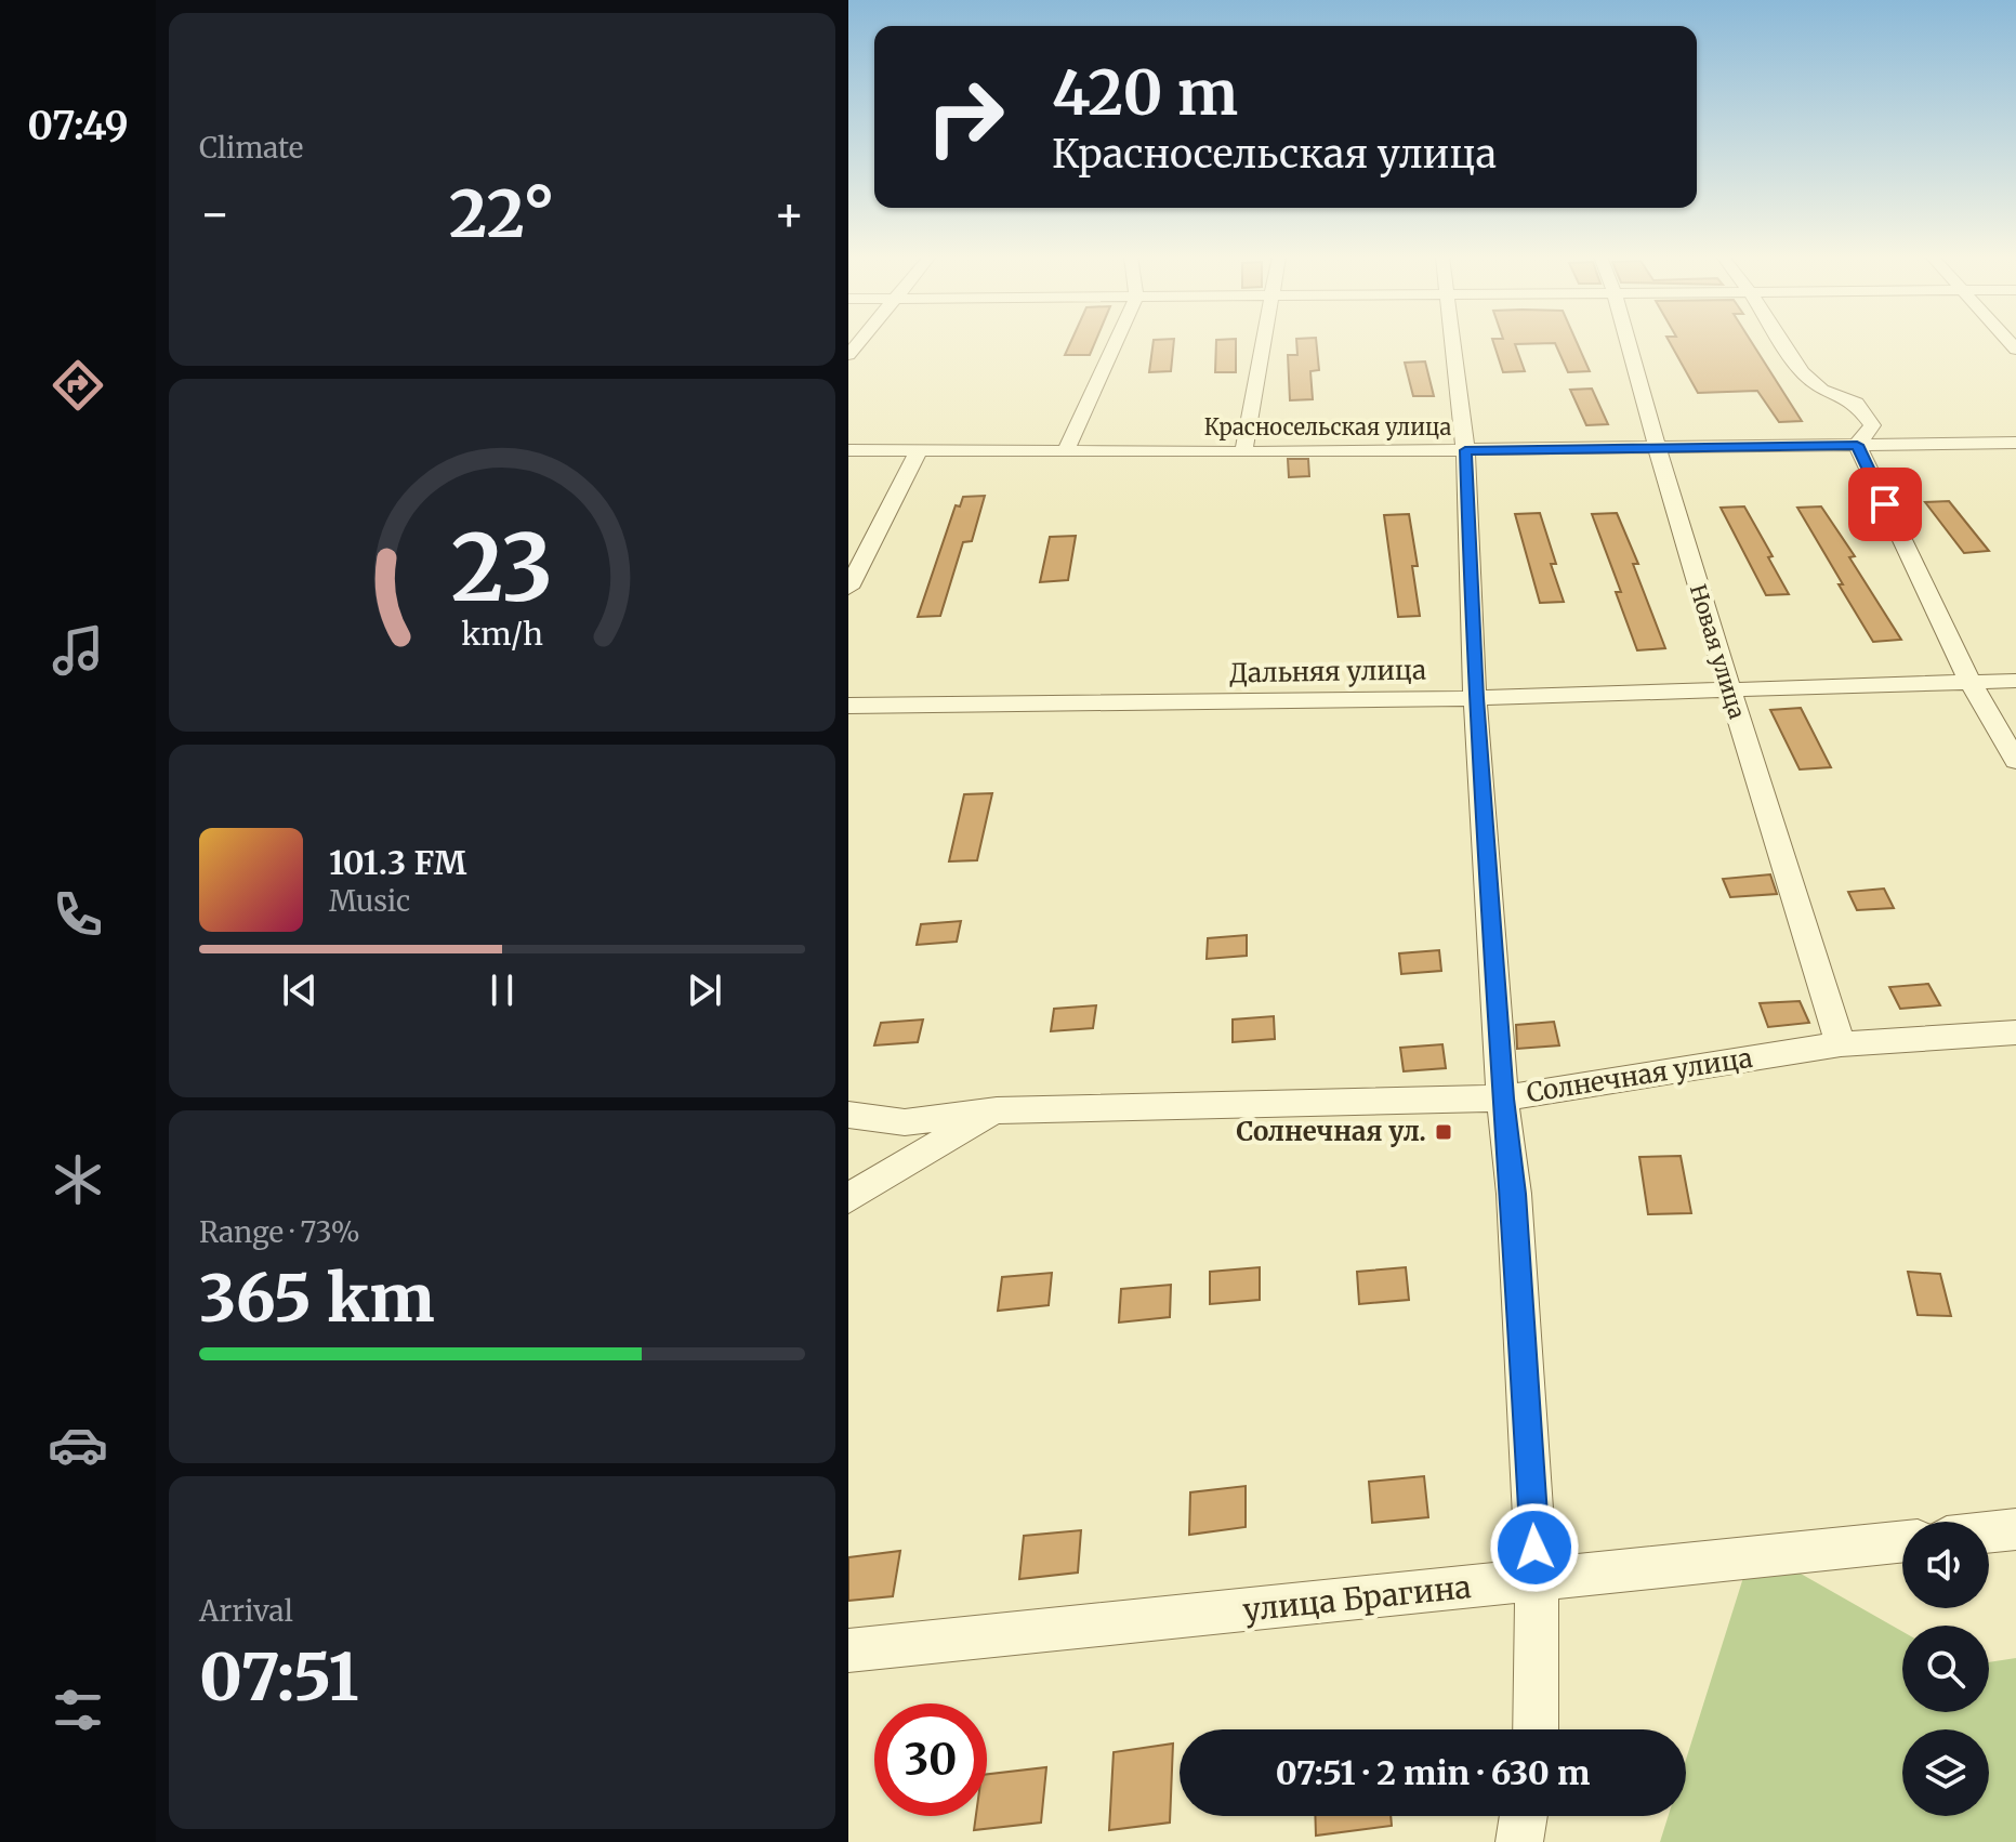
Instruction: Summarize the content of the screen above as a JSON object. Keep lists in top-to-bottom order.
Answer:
{
  "streets": {
    "street": [
      "Красносельская улица",
      "Новая улица",
      "Дальняя улица",
      "Солнечная улица",
      "улица Брагина"
    ]
  },
  "crossings": [
    ["Красносельская улица", "Новая улица"],
    ["Новая улица", "Дальняя улица"],
    ["Новая улица", "Солнечная улица"]
  ],
  "places": {
    "transit": ["Солнечная ул."]
  },
  "page": {
    "tabs": "07:49",
    "tile": [
      "Climate",
      ["Range · 73%", "365 km"],
      ["Arrival", "07:51"]
    ],
    "turn": ["420 m", "Красносельская улица"],
    "heat": ["−", "22°", "+"],
    "song": ["101.3 FM", "Music"],
    "limit": "30",
    "trip": "07:51 · 2 min · 630 m",
    "gauge": ["23", "km/h"]
  }
}
